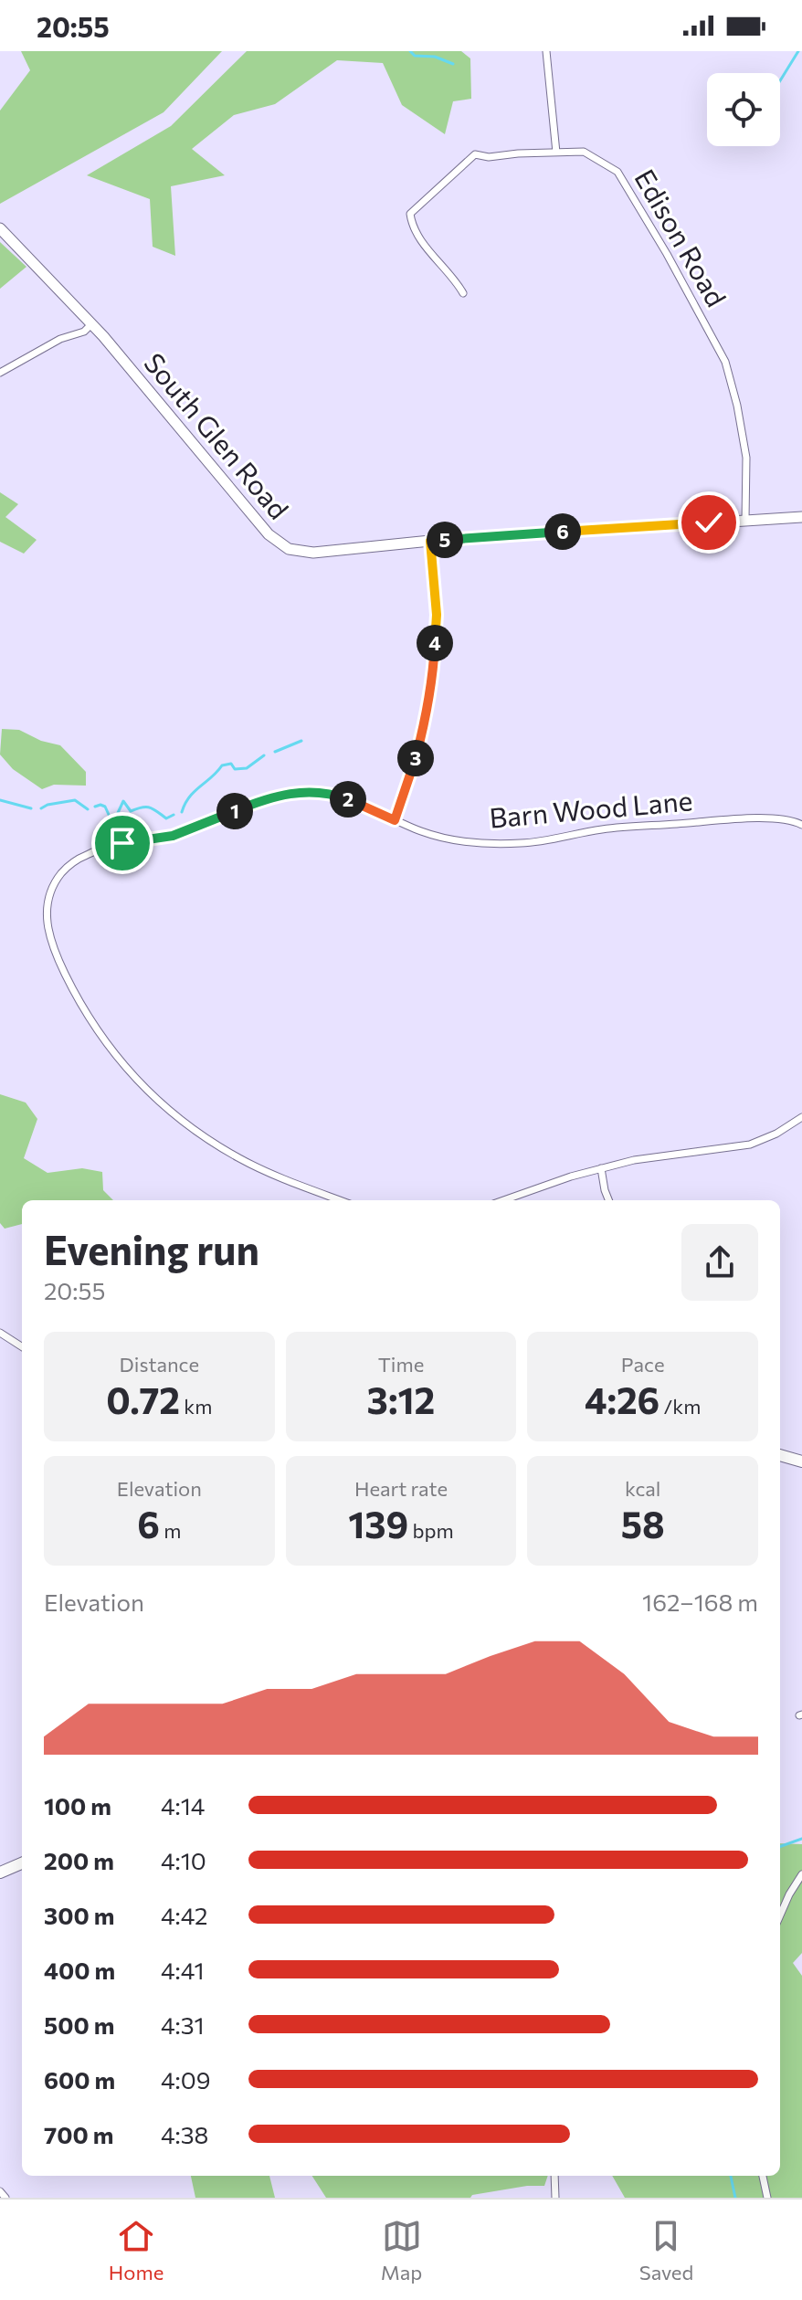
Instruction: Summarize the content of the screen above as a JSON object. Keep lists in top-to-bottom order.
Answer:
{
  "streets": {
    "main road": ["South Glen Road"],
    "street": ["Edison Road", "Barn Wood Lane"]
  },
  "crossings": [
    ["Edison Road", "South Glen Road"]
  ],
  "page": {
    "status": "20:55",
    "pins": [
      "6",
      "5",
      "4",
      "3",
      "2",
      "1"
    ],
    "heading": ["Evening run", "20:55"],
    "stats": [
      ["Distance", "0.72 km"],
      ["Time", "3:12"],
      ["Pace", "4:26 /km"],
      ["Elevation", "6 m"],
      ["Heart rate", "139 bpm"],
      ["kcal", "58"]
    ],
    "chart": ["Elevation", "162–168 m"],
    "list": [
      {
        "name": "100 m",
        "note": "4:14"
      },
      {
        "name": "200 m",
        "note": "4:10"
      },
      {
        "name": "300 m",
        "note": "4:42"
      },
      {
        "name": "400 m",
        "note": "4:41"
      },
      {
        "name": "500 m",
        "note": "4:31"
      },
      {
        "name": "600 m",
        "note": "4:09"
      },
      {
        "name": "700 m",
        "note": "4:38"
      }
    ],
    "tabs": ["Home", "Map", "Saved"]
  }
}
